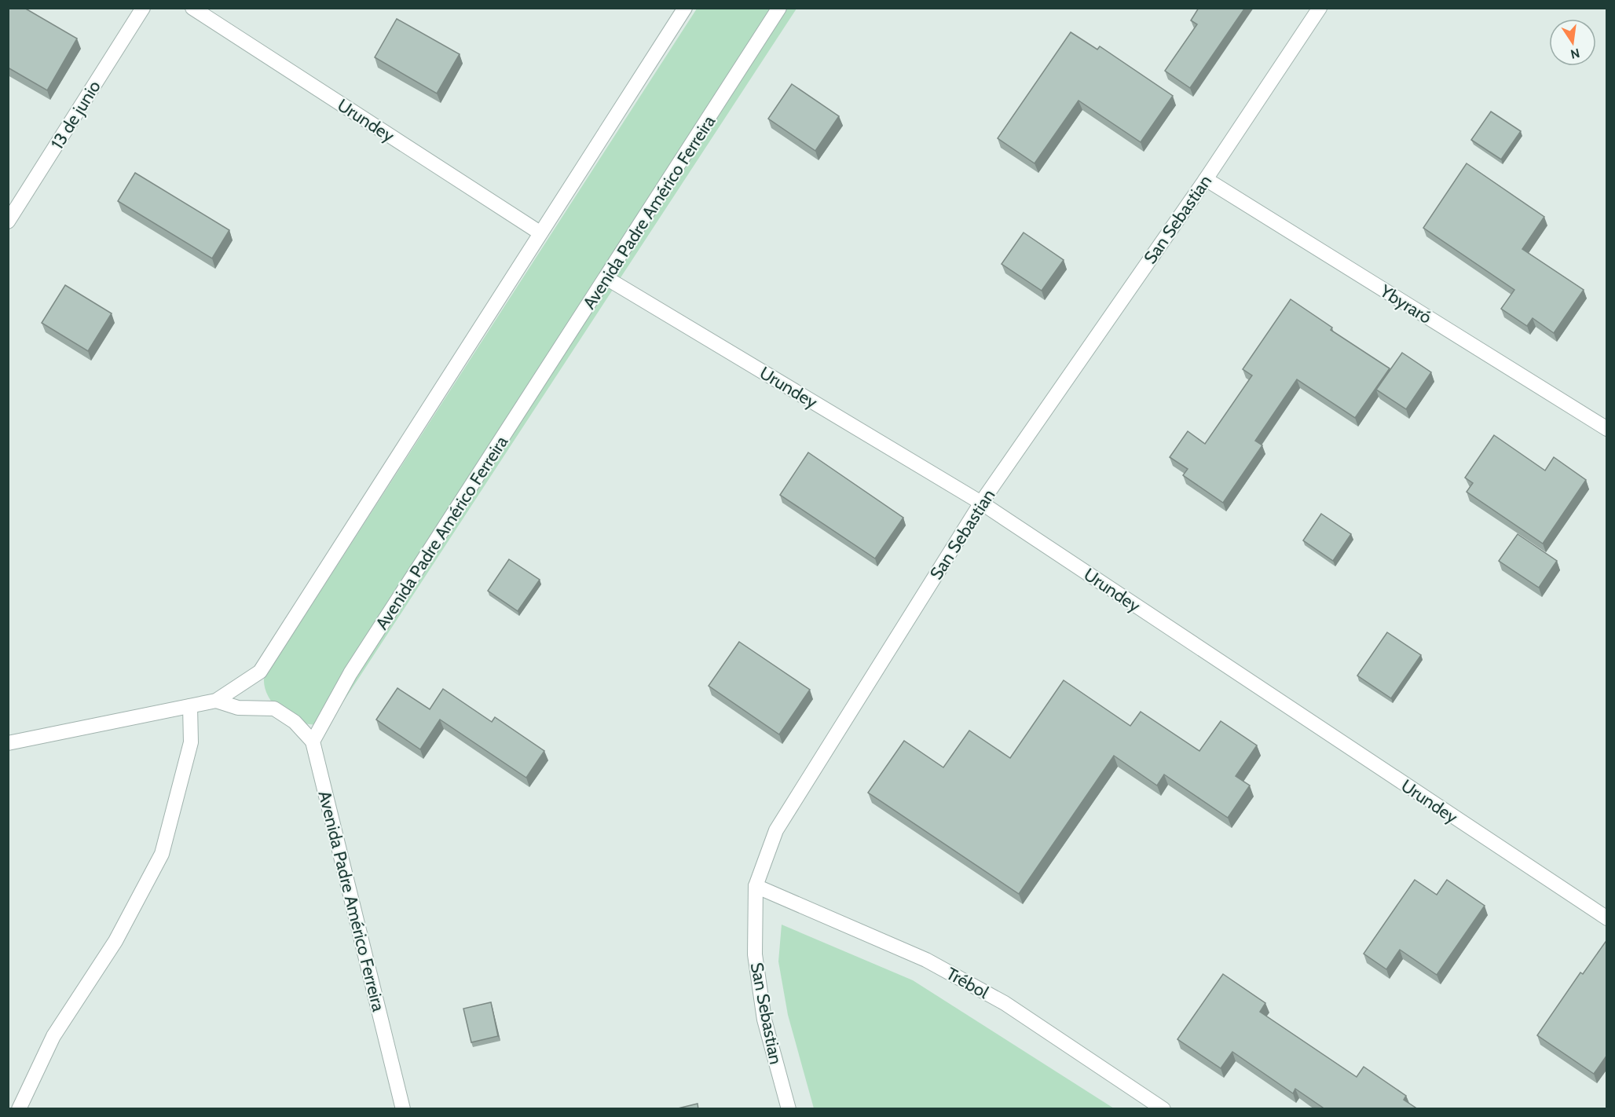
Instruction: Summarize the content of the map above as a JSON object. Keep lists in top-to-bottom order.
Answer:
{
  "streets": {
    "street": [
      "13 de junio",
      "Urundey",
      "Avenida Padre Américo Ferreira",
      "San Sebastian",
      "Ybyraró",
      "Trébol"
    ]
  },
  "crossings": [
    ["Urundey", "Avenida Padre Américo Ferreira"],
    ["Urundey", "San Sebastian"],
    ["San Sebastian", "Ybyraró"],
    ["San Sebastian", "Trébol"]
  ],
  "north": "bottom"
}
